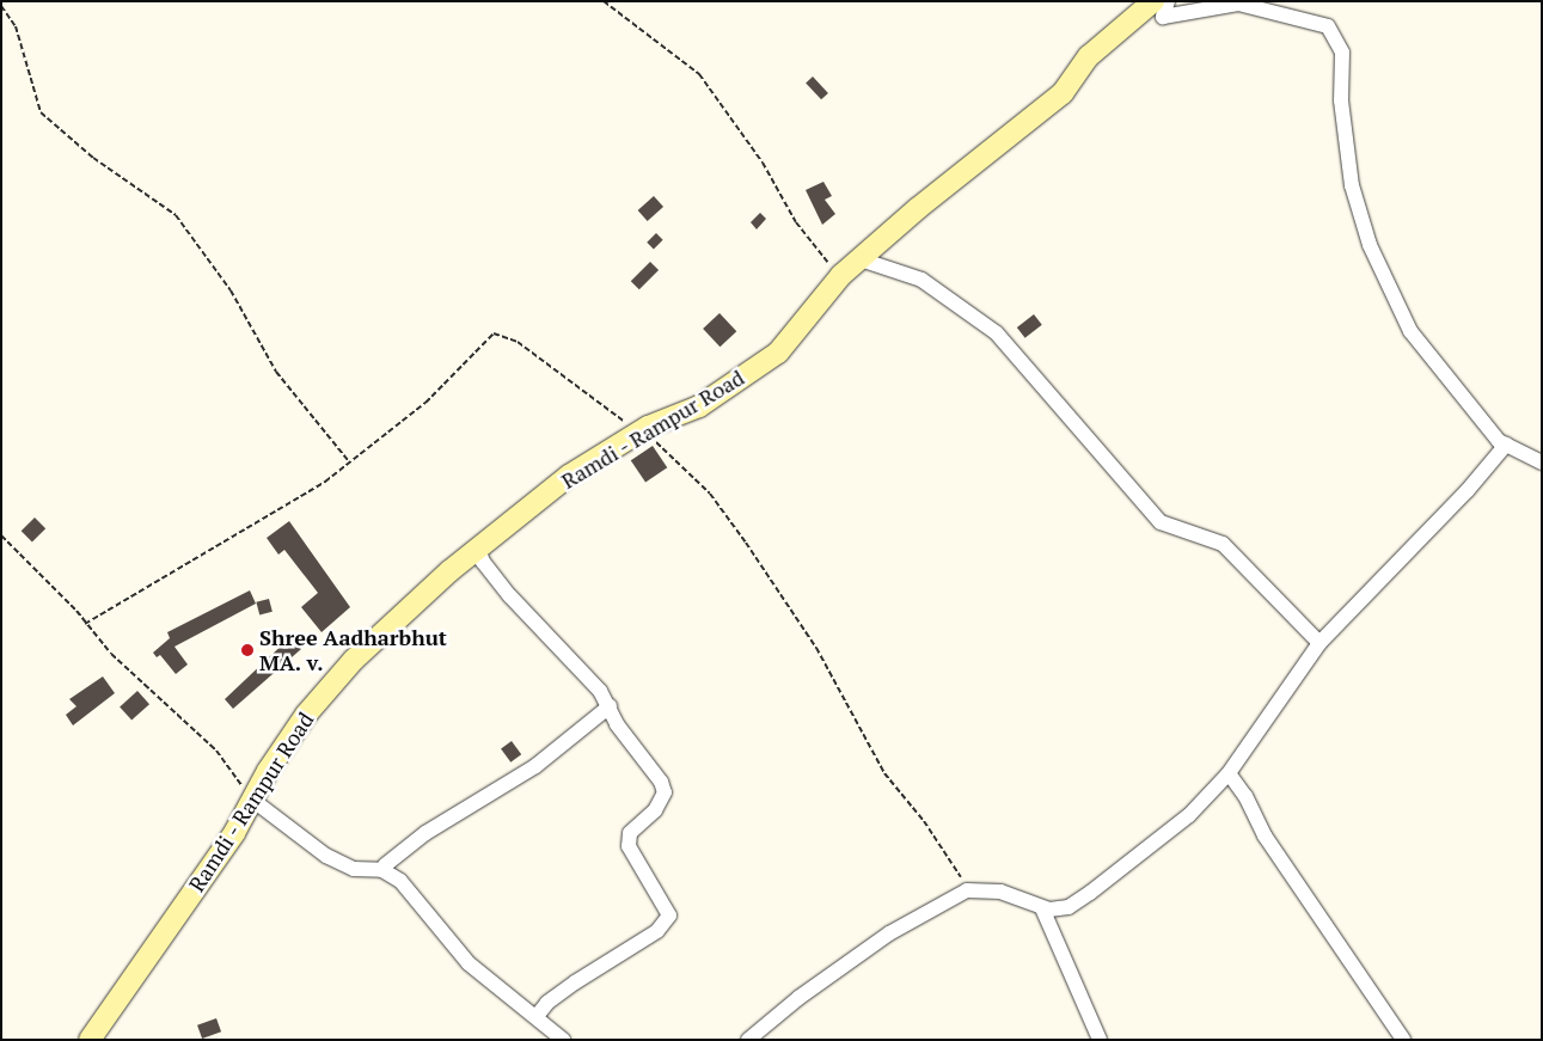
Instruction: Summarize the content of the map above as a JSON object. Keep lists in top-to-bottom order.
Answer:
{
  "streets": {
    "main road": ["Ramdi - Rampur Road"]
  },
  "places": ["Shree Aadharbhut MA. v."]
}
